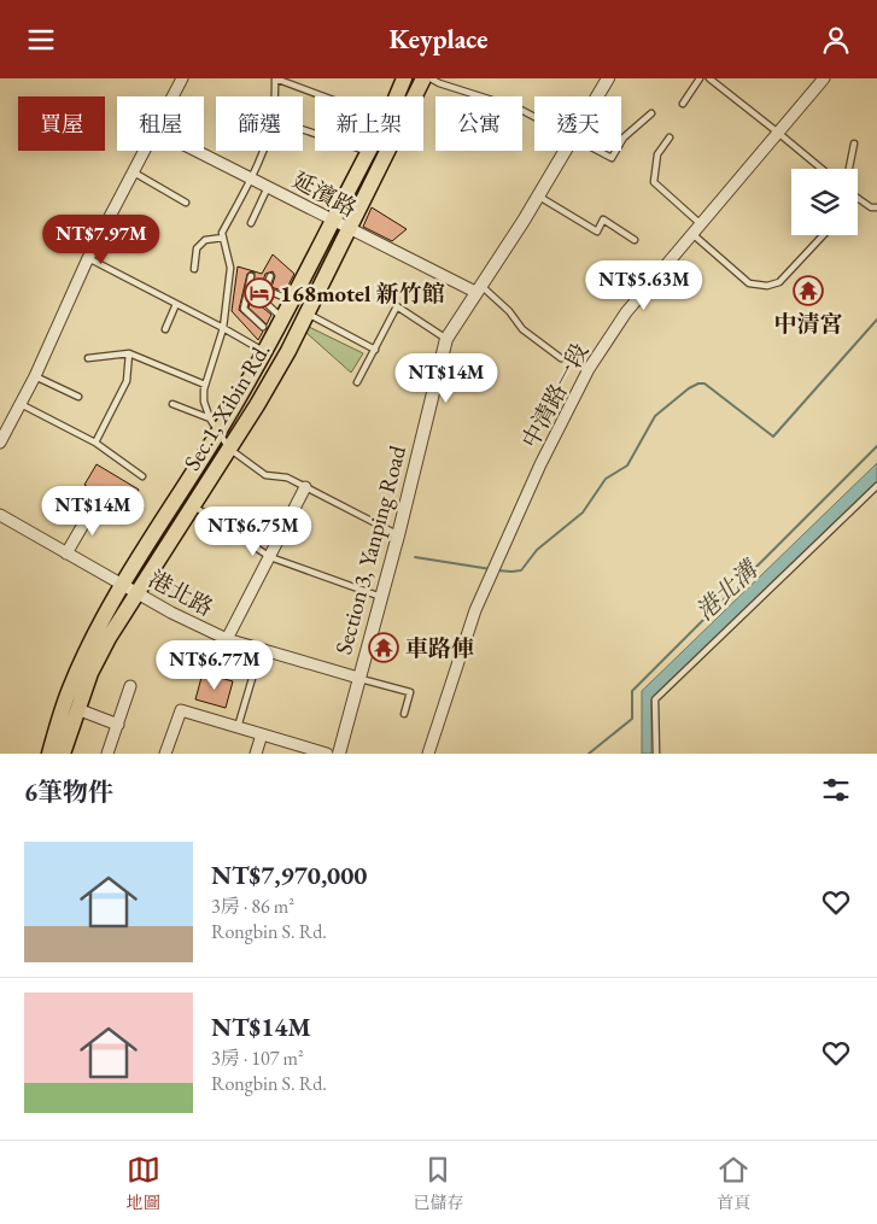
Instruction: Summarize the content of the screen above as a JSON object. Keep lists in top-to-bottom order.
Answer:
{
  "streets": {
    "main road": ["Sec.1, Xibin Rd."],
    "street": [
      "延濱路",
      "中清路一段",
      "Section 3, Yanping Road",
      "港北路"
    ]
  },
  "crossings": [
    ["延濱路", "Sec.1, Xibin Rd."],
    ["延濱路", "Section 3, Yanping Road"],
    ["Sec.1, Xibin Rd.", "港北路"],
    ["Section 3, Yanping Road", "港北路"]
  ],
  "water": ["港北溝"],
  "places": {
    "temple": ["中清宮", "車路俥"],
    "hotel": ["168motel 新竹館"]
  },
  "page": {
    "header": "Keyplace",
    "chip": [
      "買屋",
      "租屋",
      "篩選",
      "新上架",
      "公寓",
      "透天"
    ],
    "price": [
      "NT$7.97M",
      "NT$5.63M",
      "NT$14M",
      "NT$14M",
      "NT$6.75M",
      "NT$6.77M"
    ],
    "heading": "6筆物件",
    "list": [
      {
        "name": "NT$7,970,000",
        "note": "3房 · 86 m² · Rongbin S. Rd."
      },
      {
        "name": "NT$14M",
        "note": "3房 · 107 m² · Rongbin S. Rd."
      }
    ],
    "tabs": ["地圖", "已儲存", "首頁"]
  }
}
